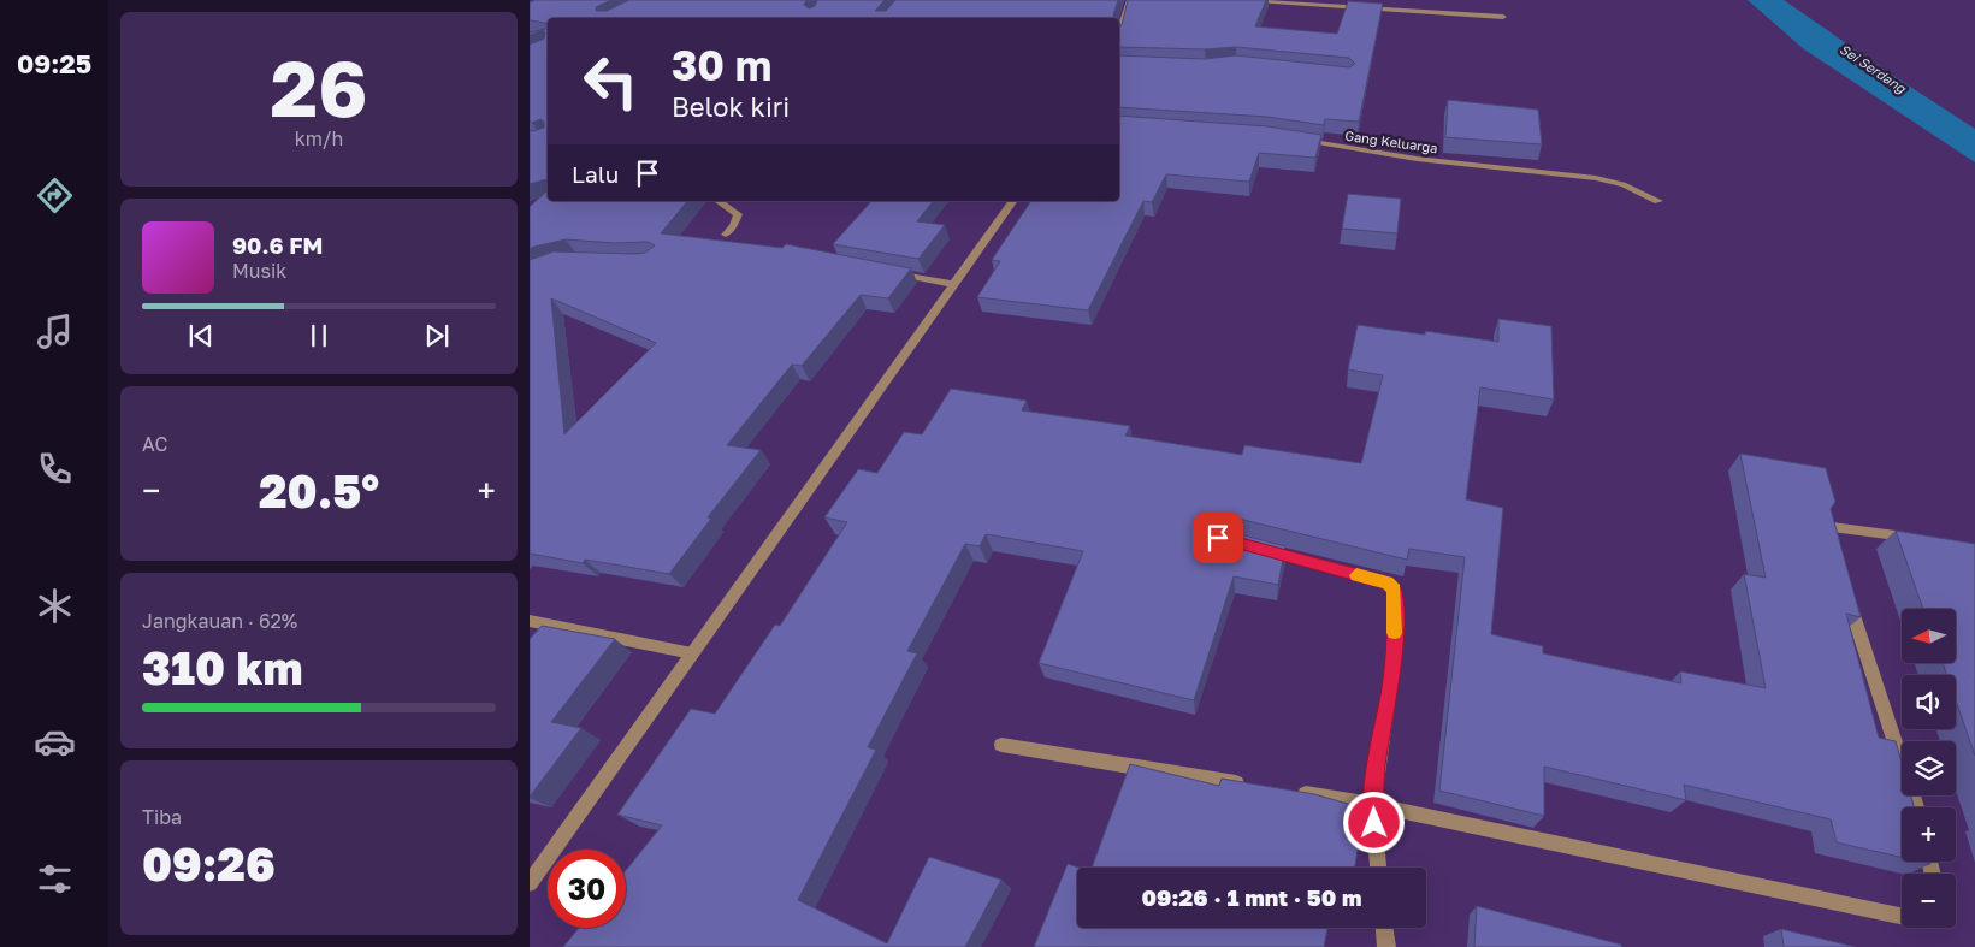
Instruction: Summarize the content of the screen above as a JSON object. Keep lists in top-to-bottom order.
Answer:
{
  "streets": {
    "street": ["Gang Keluarga"]
  },
  "water": ["Sei Serdang"],
  "north": "left",
  "page": {
    "tabs": "09:25",
    "tile": [
      ["26", "km/h"],
      "AC",
      ["Jangkauan · 62%", "310 km"],
      ["Tiba", "09:26"]
    ],
    "turn": ["30 m", "Belok kiri"],
    "then": "Lalu",
    "song": ["90.6 FM", "Musik"],
    "heat": ["−", "20.5°", "+"],
    "map_buttons": ["+", "−"],
    "limit": "30",
    "trip": "09:26 · 1 mnt · 50 m"
  }
}
